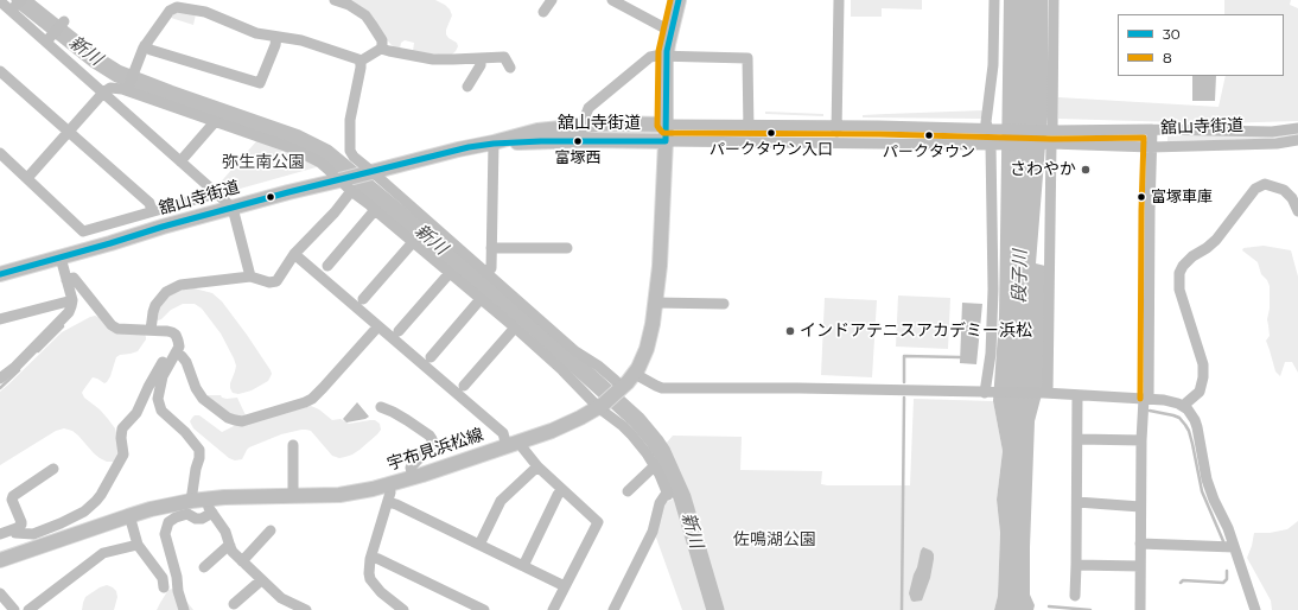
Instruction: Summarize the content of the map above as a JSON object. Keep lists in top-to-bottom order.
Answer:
{
  "streets": {
    "main road": ["舘山寺街道", "宇布見浜松線"]
  },
  "crossings": [
    ["舘山寺街道", "宇布見浜松線"]
  ],
  "water": ["新川", "段子川"],
  "parks": ["弥生南公園", "佐鳴湖公園"],
  "places": [
    "パークタウン入口",
    "パークタウン",
    "富塚西",
    "さわやか",
    "富塚車庫",
    "インドアテニスアカデミー浜松"
  ],
  "lines": ["transit line 30", "transit line 8"],
  "legend": ["30", "8"]
}
